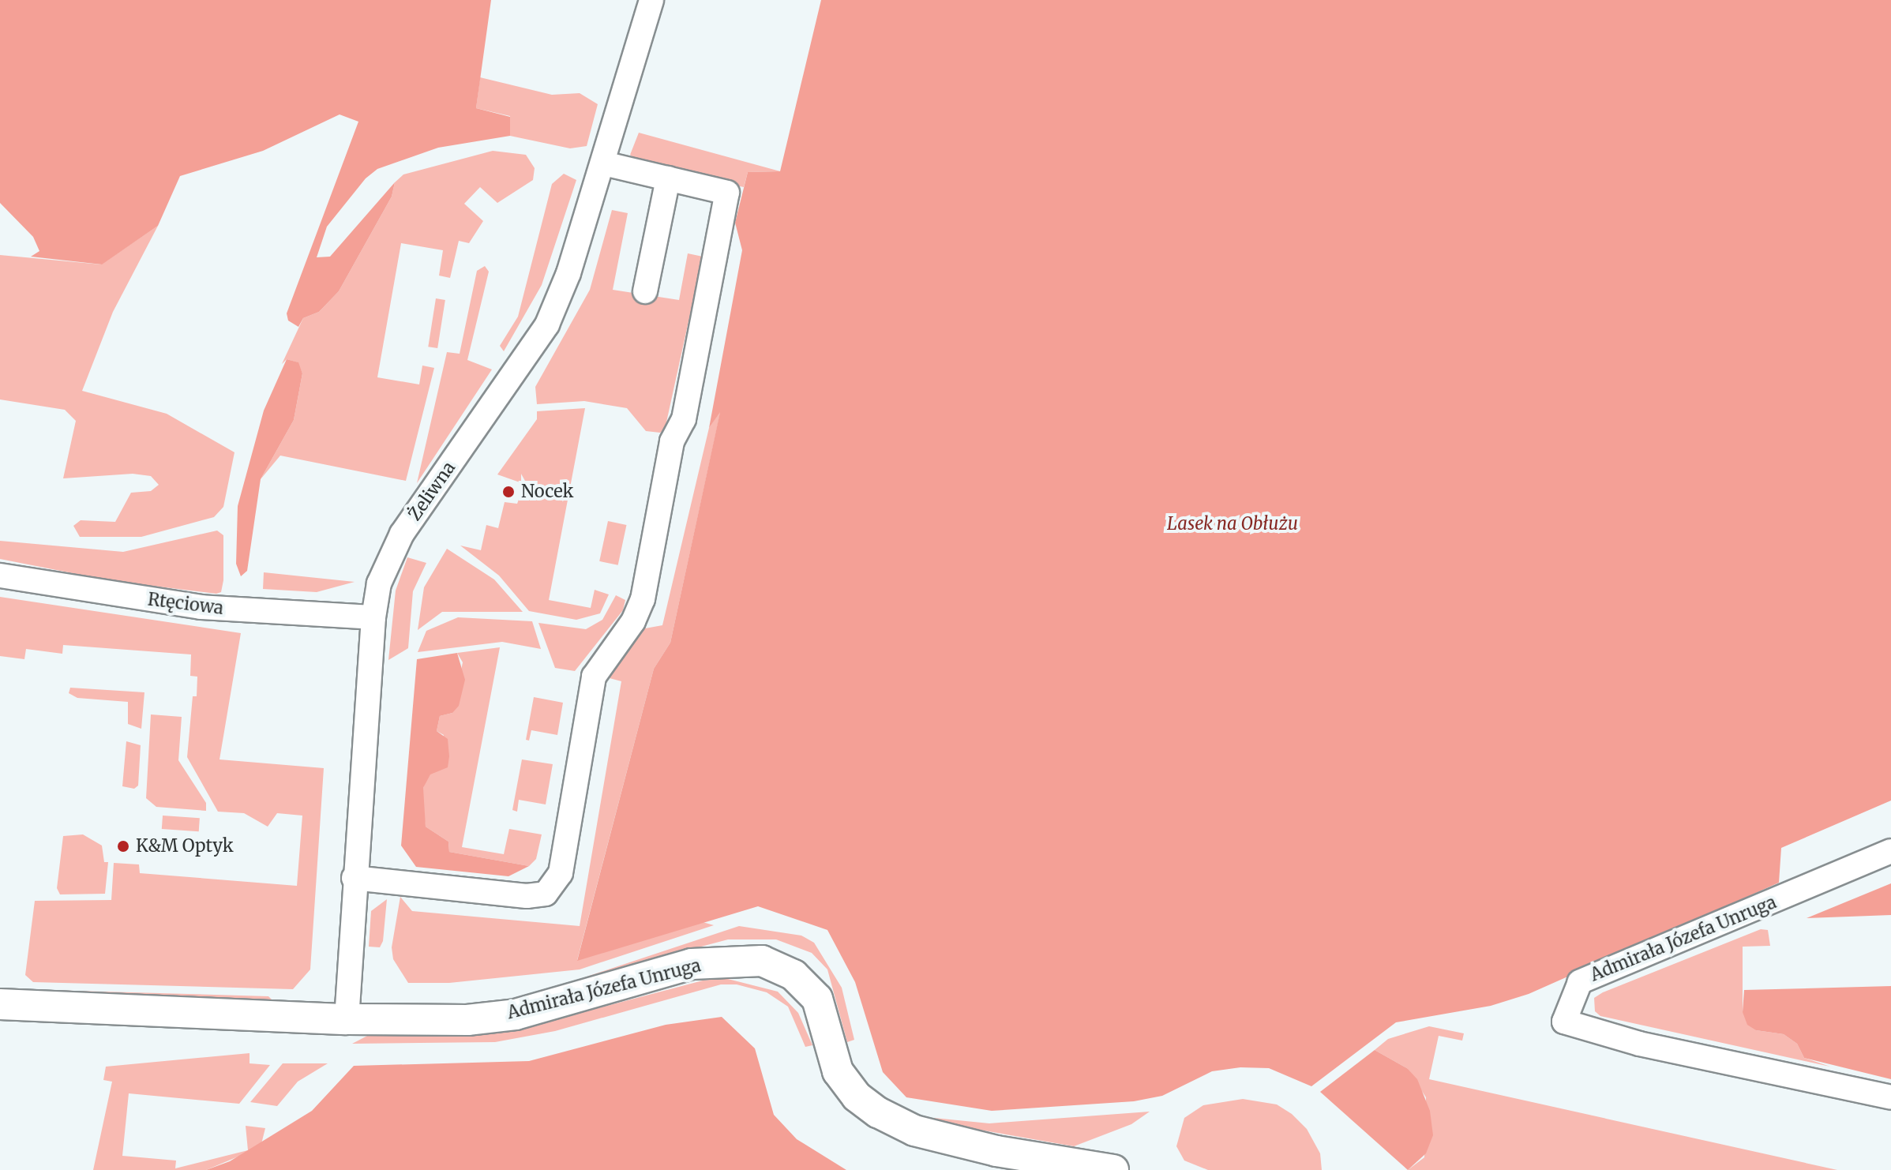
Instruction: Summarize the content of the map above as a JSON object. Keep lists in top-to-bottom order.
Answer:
{
  "streets": {
    "street": ["Żeliwna", "Rtęciowa", "Admirała Józefa Unruga"]
  },
  "crossings": [
    ["Żeliwna", "Rtęciowa"],
    ["Żeliwna", "Admirała Józefa Unruga"]
  ],
  "parks": ["Lasek na Obłużu"],
  "places": ["Nocek", "K&M Optyk"]
}
